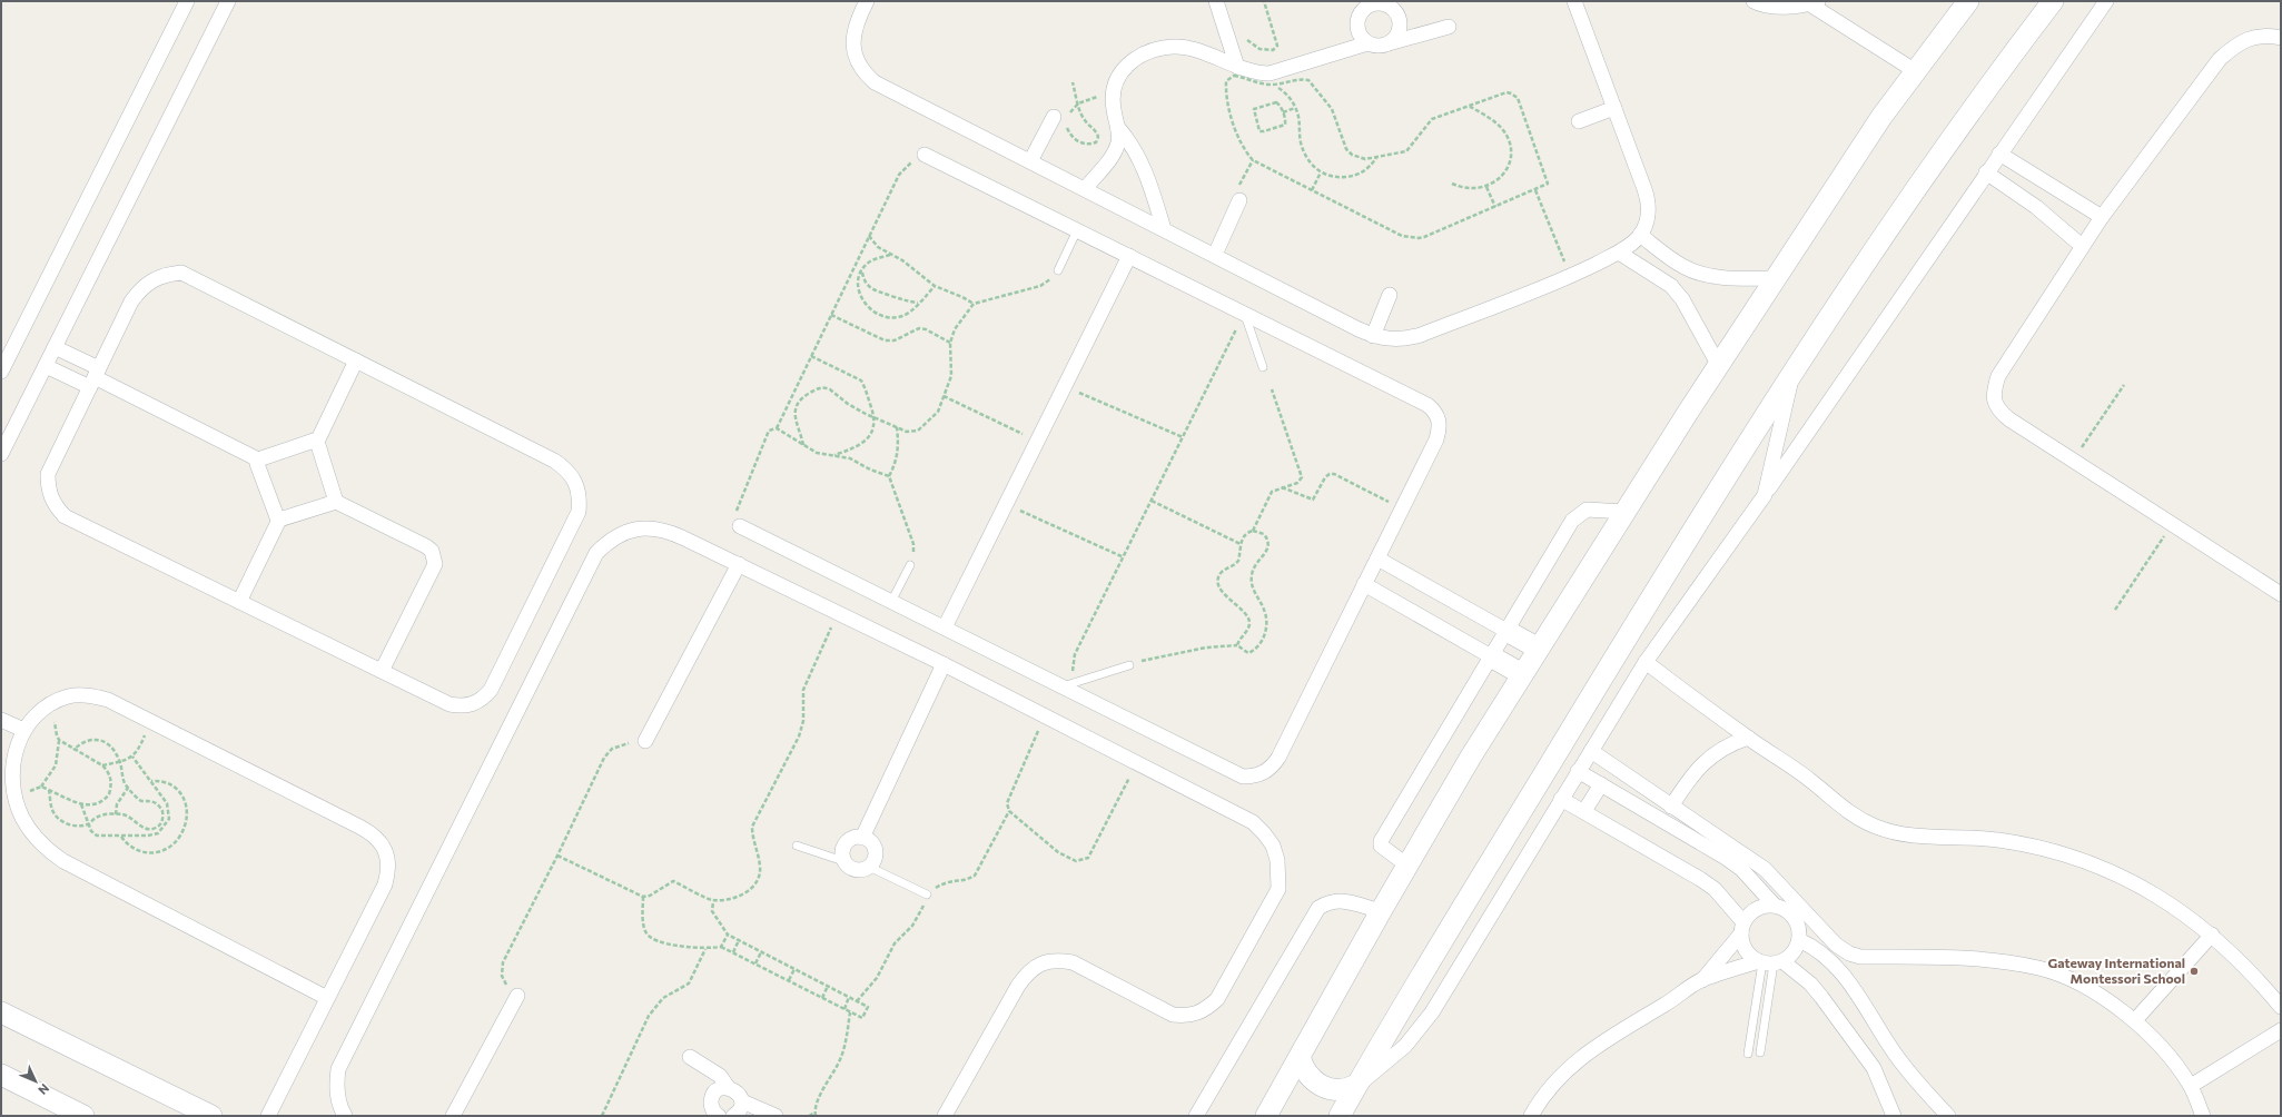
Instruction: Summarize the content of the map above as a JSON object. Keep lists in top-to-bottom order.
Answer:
{
  "places": ["Gateway International Montessori School"],
  "north": "bottom right"
}
